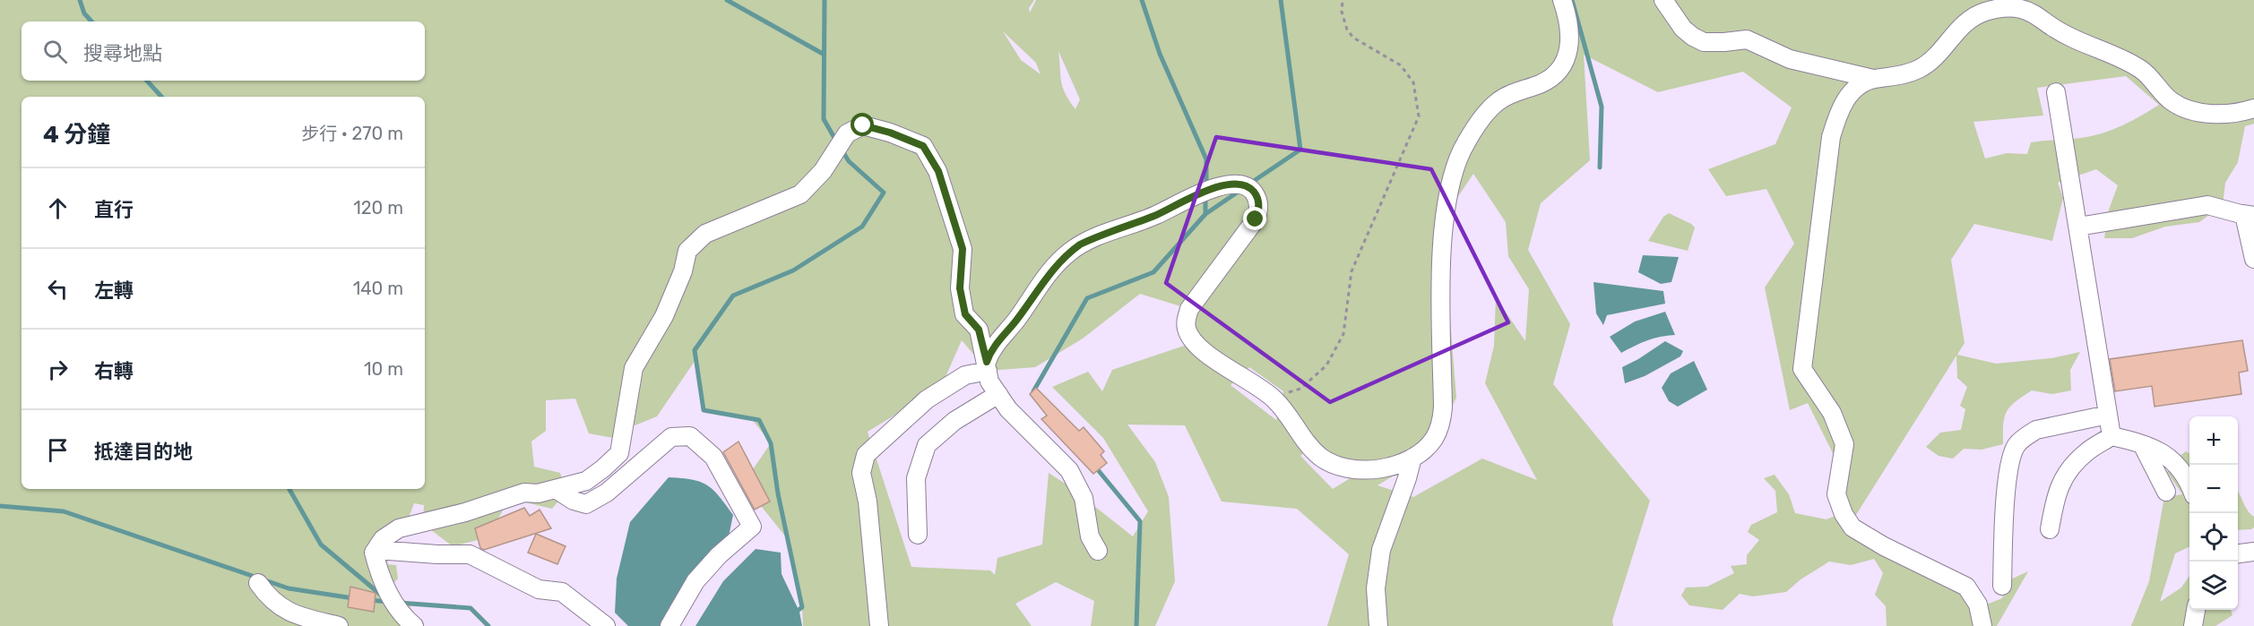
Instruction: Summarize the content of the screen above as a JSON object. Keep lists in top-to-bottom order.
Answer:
{
  "page": {
    "search": "搜尋地點",
    "heading": ["4 分鐘", "步行 · 270 m"],
    "list": [
      ["直行", "120 m"],
      ["左轉", "140 m"],
      ["右轉", "10 m"],
      "抵達目的地"
    ],
    "map_buttons": ["+", "−"]
  }
}
